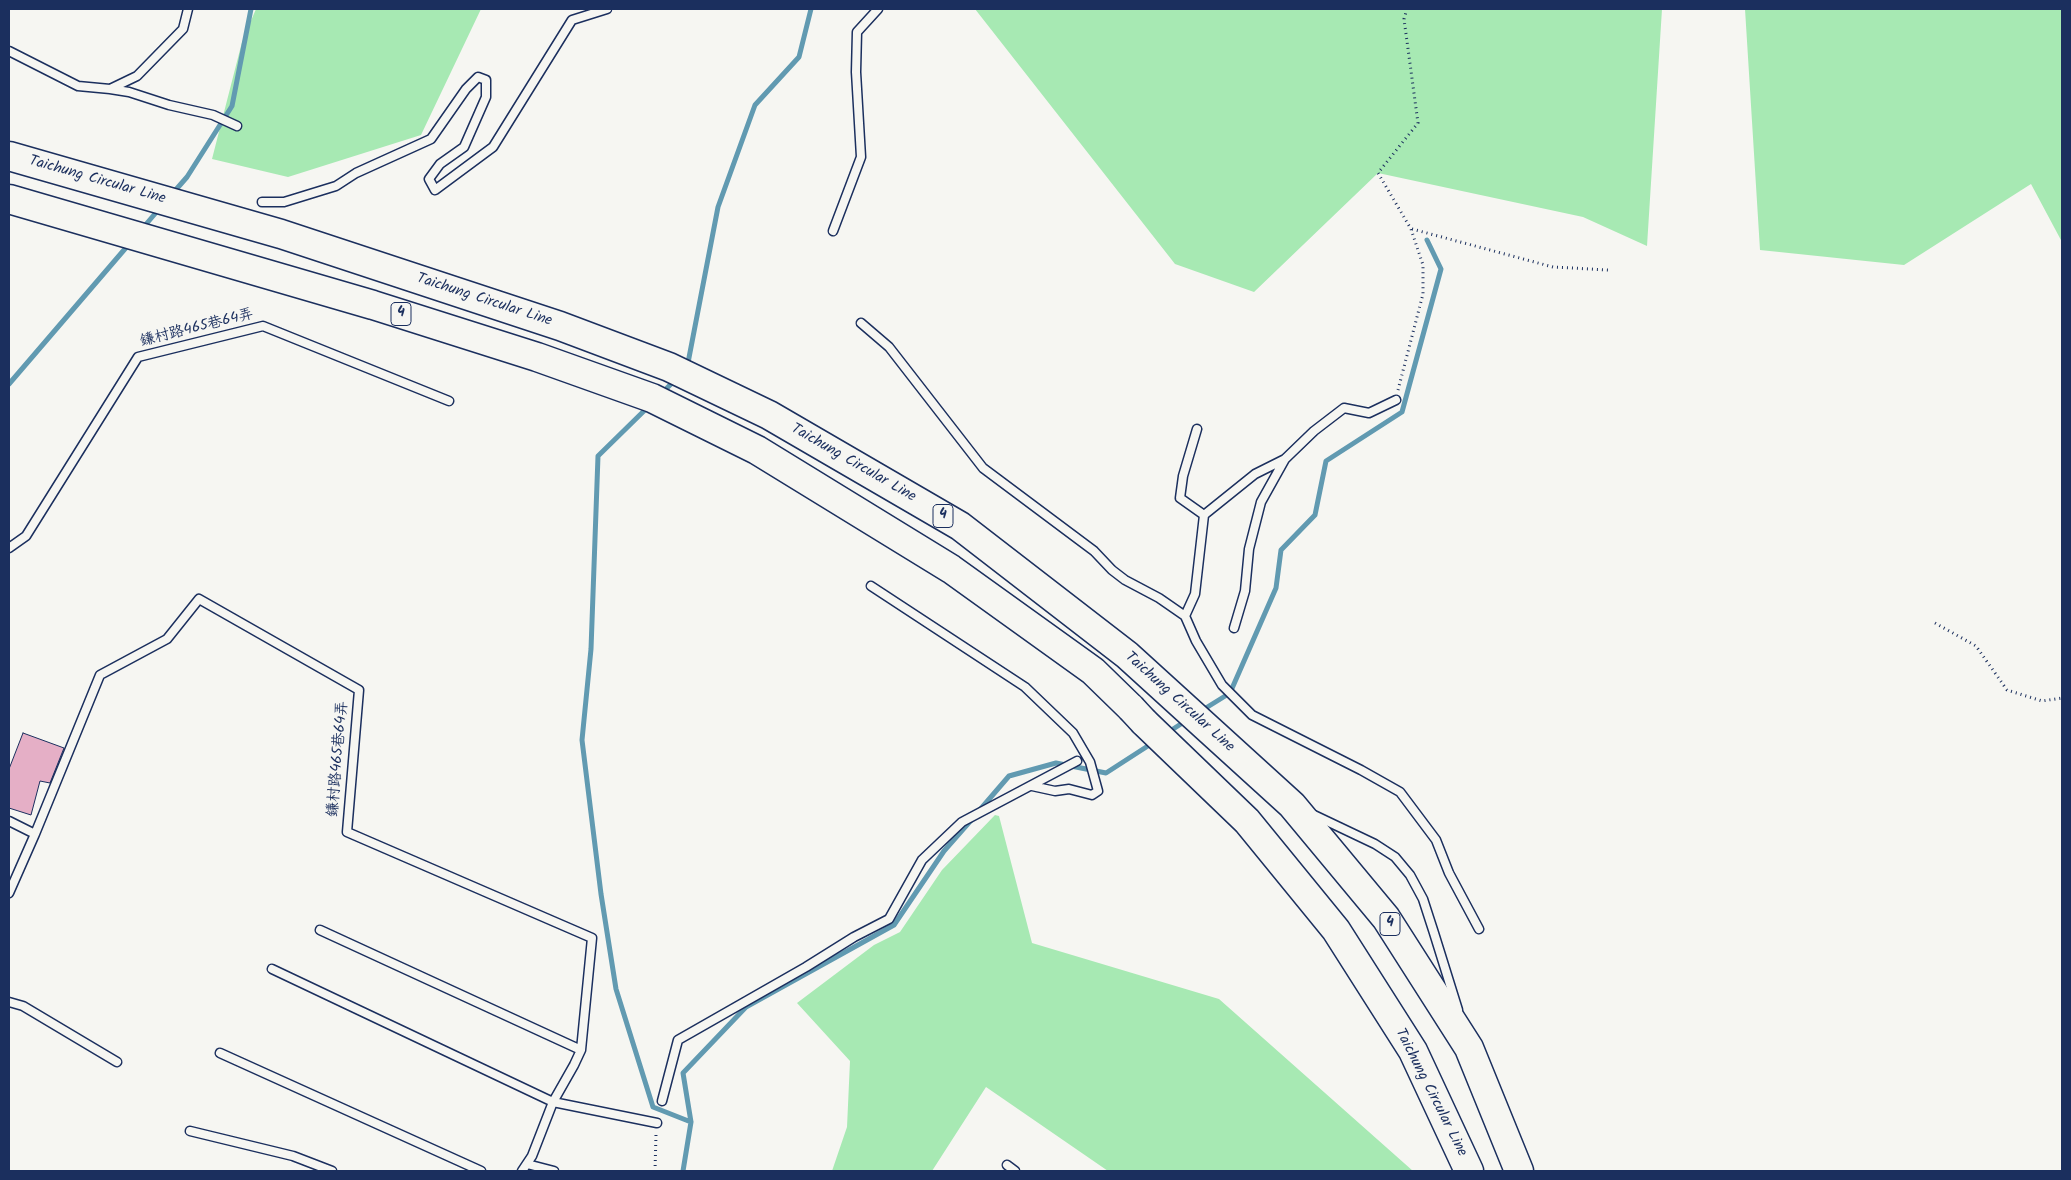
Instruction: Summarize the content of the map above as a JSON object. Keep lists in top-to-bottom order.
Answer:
{
  "streets": {
    "highway": ["Taichung Circular Line", "4"],
    "lane": ["鎌村路465巷64弄"]
  }
}
